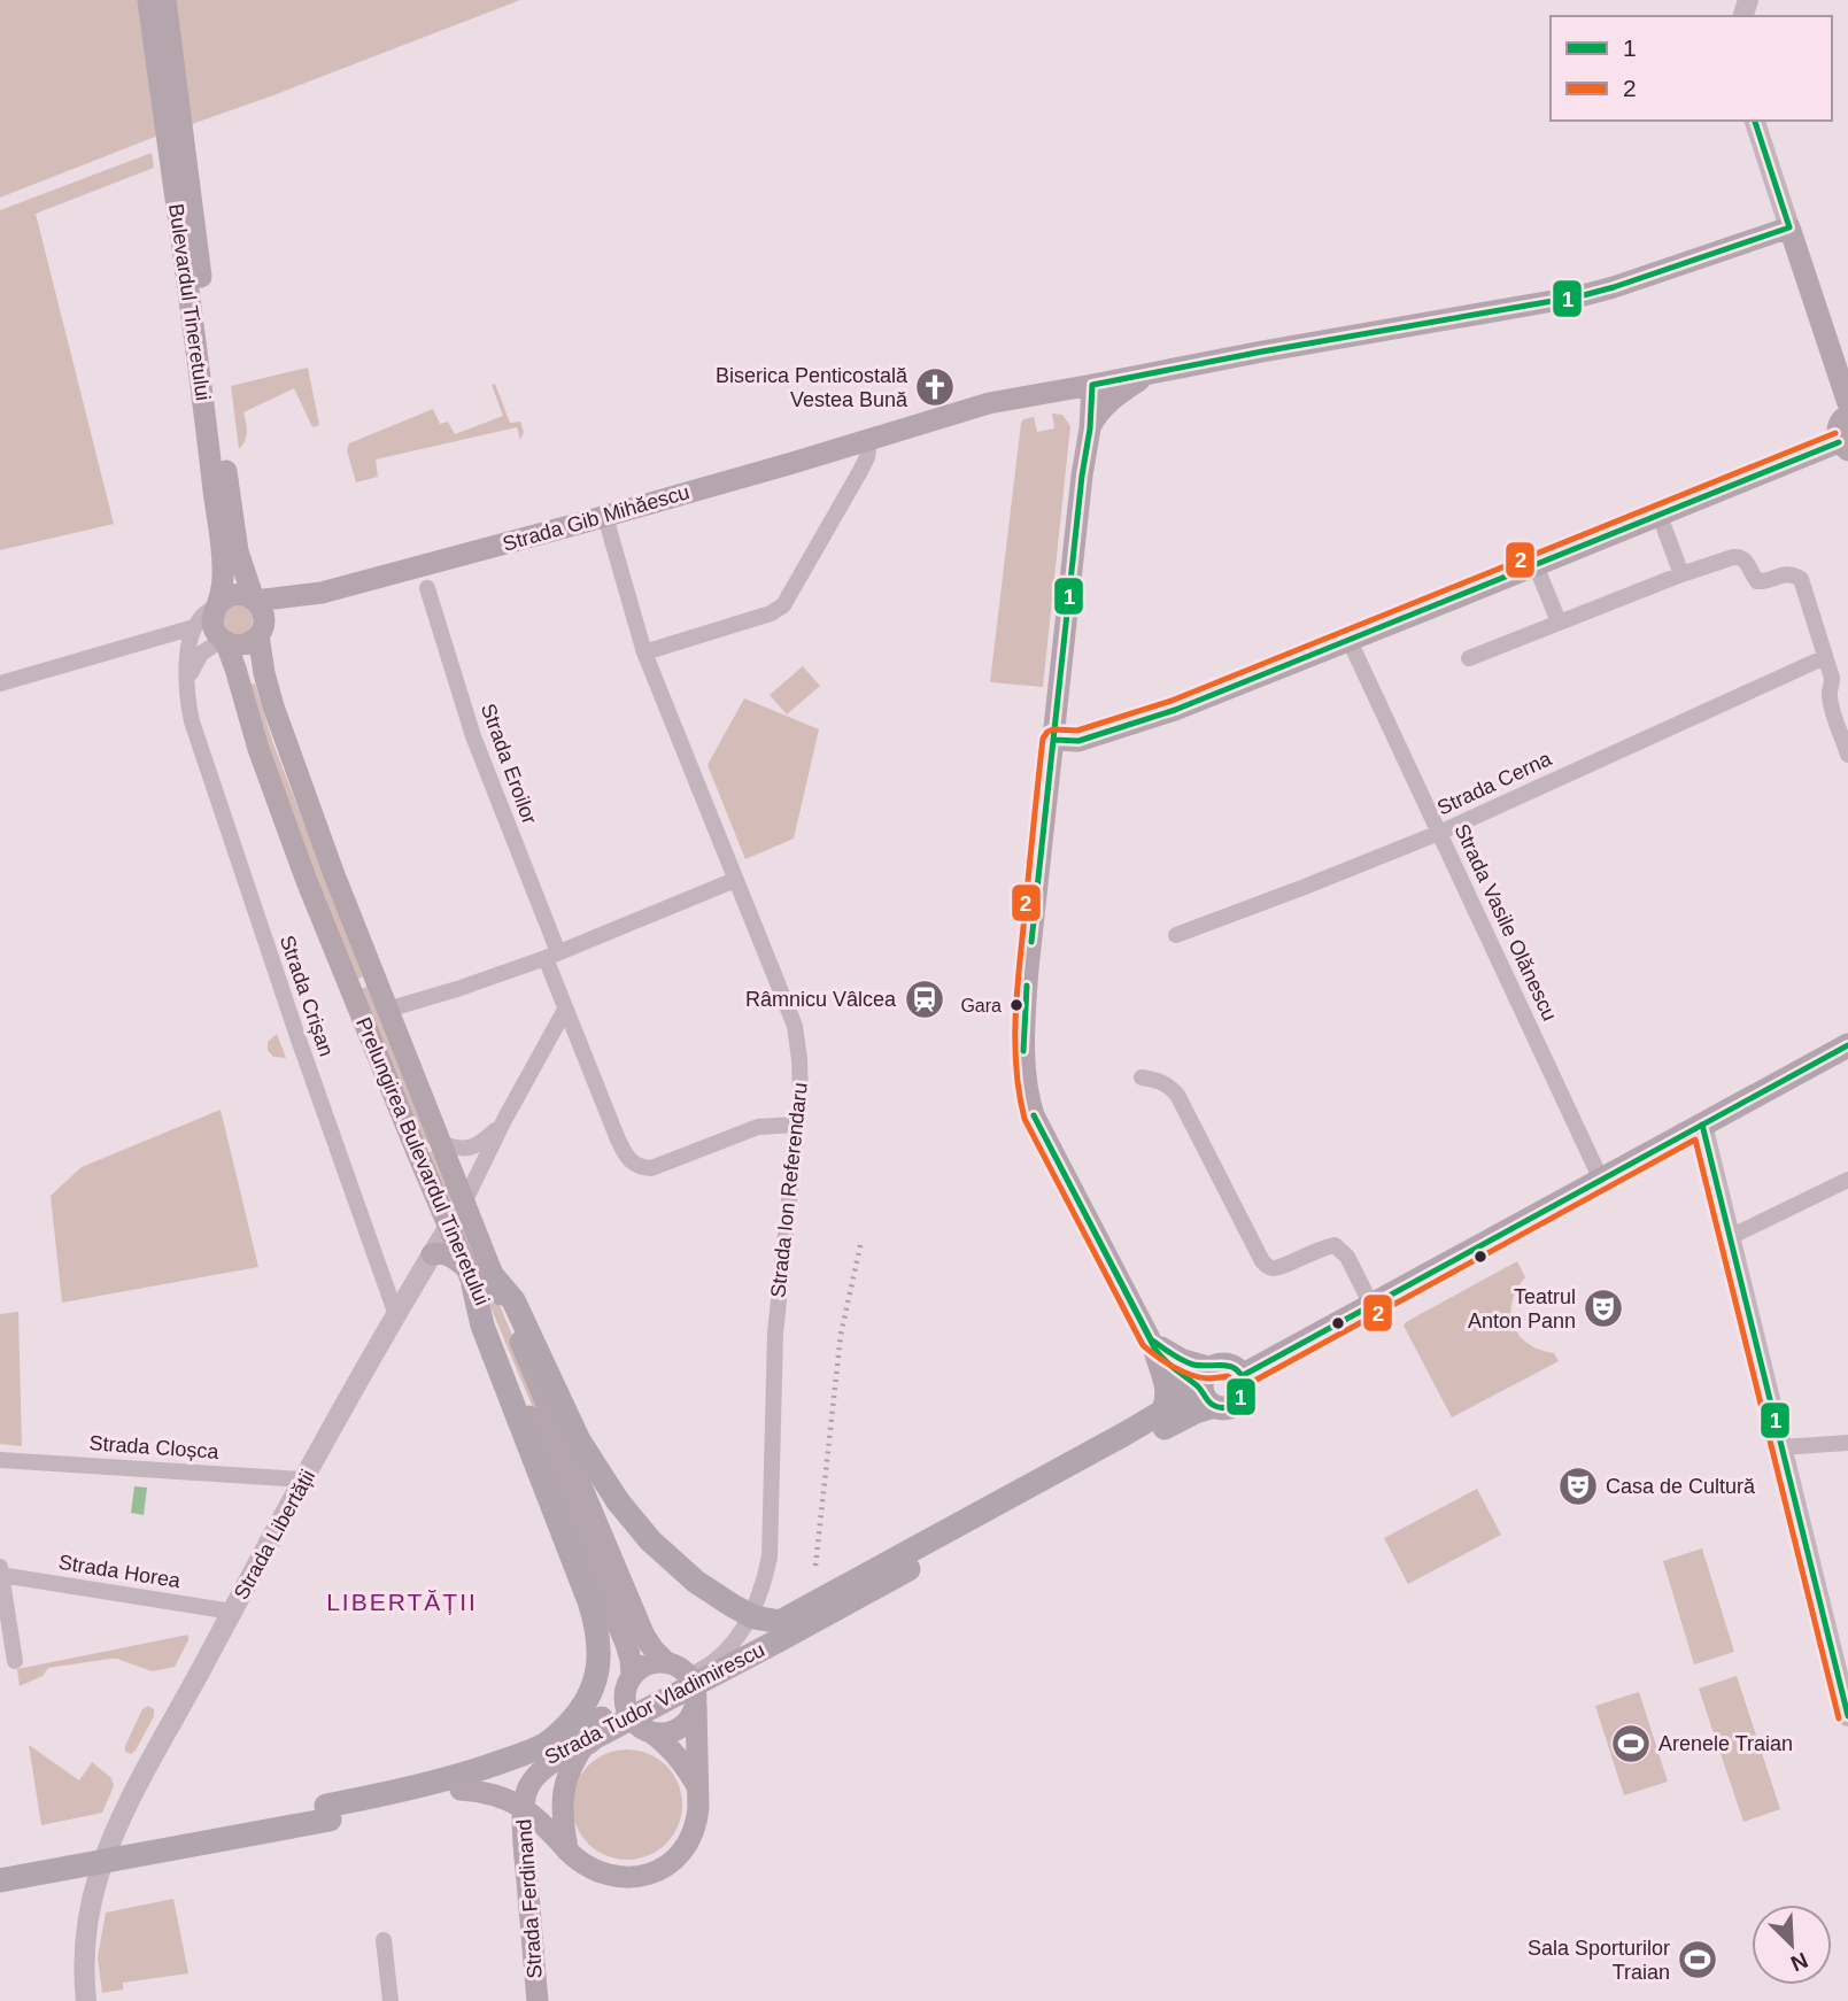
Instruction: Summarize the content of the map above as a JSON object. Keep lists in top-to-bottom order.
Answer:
{
  "streets": {
    "main road": [
      "Bulevardul Tineretului",
      "Strada Gib Mihăescu",
      "Prelungirea Bulevardul Tineretului",
      "Strada Tudor Vladimirescu",
      "Strada Ferdinand"
    ],
    "street": [
      "Strada Eroilor",
      "Strada Cerna",
      "Strada Vasile Olănescu",
      "Strada Crișan",
      "Strada Ion Referendaru",
      "Strada Cloșca",
      "Strada Libertății",
      "Strada Horea"
    ]
  },
  "crossings": [
    ["Bulevardul Tineretului", "Strada Gib Mihăescu"],
    ["Bulevardul Tineretului", "Prelungirea Bulevardul Tineretului"],
    ["Strada Gib Mihăescu", "Prelungirea Bulevardul Tineretului"],
    ["Strada Gib Mihăescu", "Strada Ion Referendaru"],
    ["Strada Cerna", "Strada Vasile Olănescu"],
    ["Strada Crișan", "Strada Libertății"],
    ["Prelungirea Bulevardul Tineretului", "Strada Ion Referendaru"],
    ["Prelungirea Bulevardul Tineretului", "Strada Libertății"],
    ["Prelungirea Bulevardul Tineretului", "Strada Tudor Vladimirescu"],
    ["Prelungirea Bulevardul Tineretului", "Strada Ferdinand"],
    ["Strada Cloșca", "Strada Libertății"],
    ["Strada Libertății", "Strada Horea"],
    ["Strada Tudor Vladimirescu", "Strada Ferdinand"]
  ],
  "districts": ["LIBERTĂȚII"],
  "places": {
    "church": ["Biserica Penticostală Vestea Bună"],
    "station": ["Râmnicu Vâlcea"],
    "other": ["Gara"],
    "theatre": ["Teatrul Anton Pann", "Casa de Cultură"],
    "sports": ["Arenele Traian", "Sala Sporturilor Traian"]
  },
  "lines": ["transit line 1", "transit line 2"],
  "legend": ["1", "2"],
  "north": "bottom right"
}
